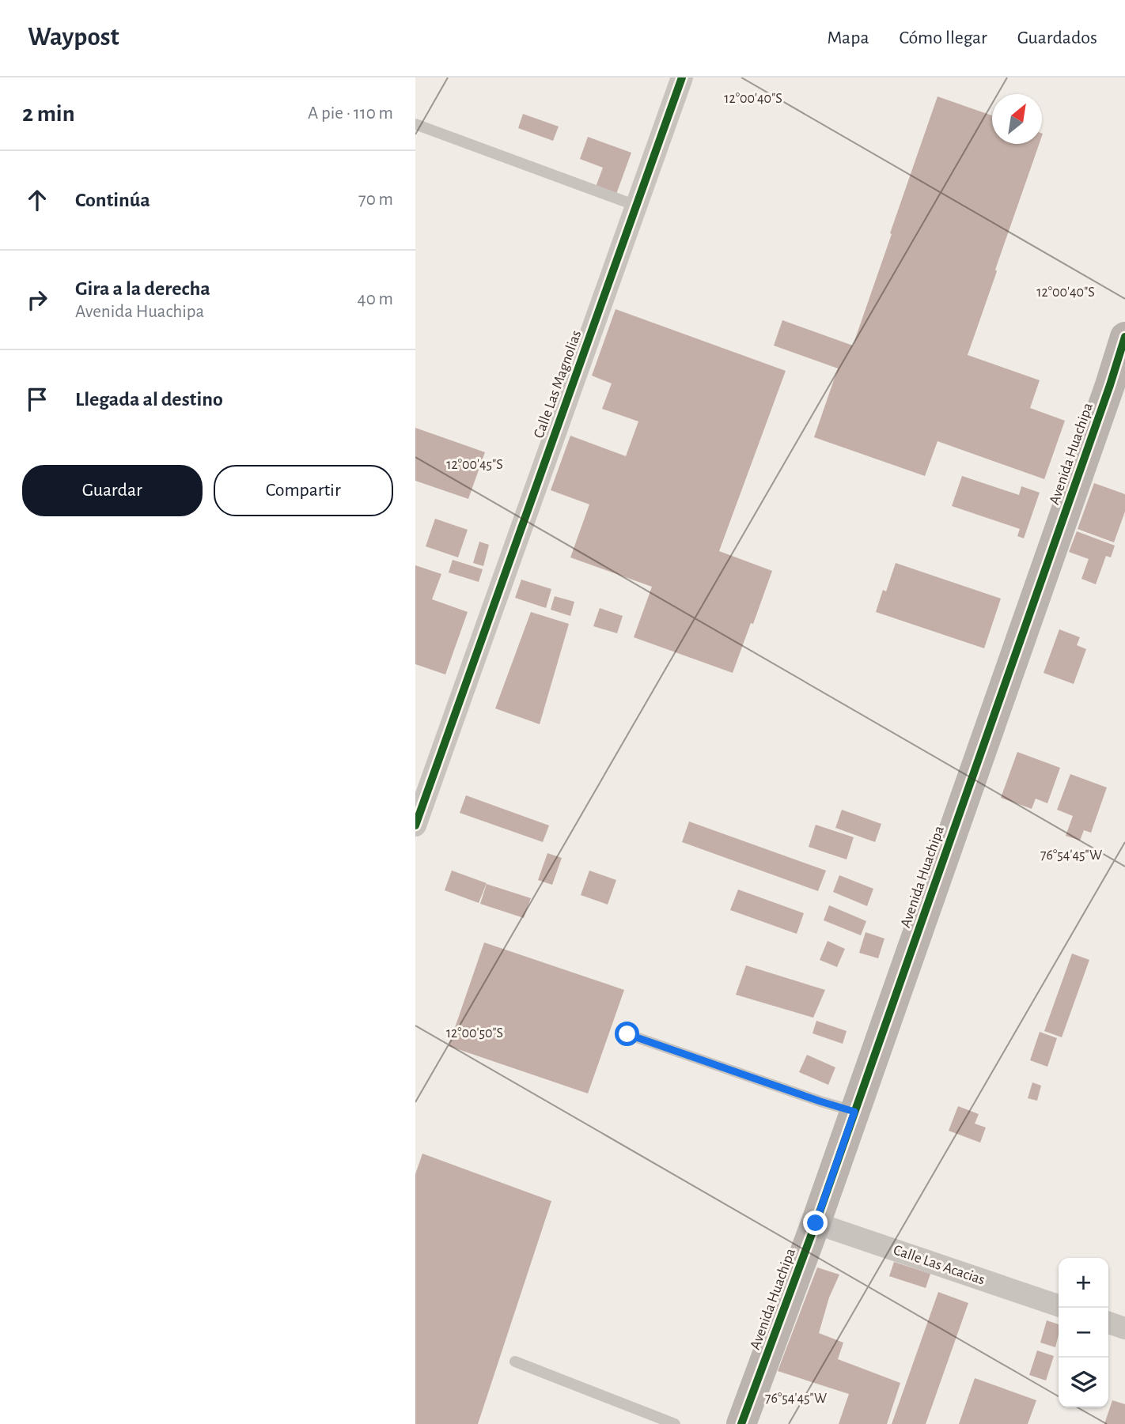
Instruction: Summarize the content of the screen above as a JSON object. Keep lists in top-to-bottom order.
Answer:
{
  "streets": {
    "street": ["Calle Las Magnolias", "Avenida Huachipa", "Calle Las Acacias"]
  },
  "crossings": [
    ["Avenida Huachipa", "Calle Las Acacias"]
  ],
  "north": "top right",
  "page": {
    "header": "Waypost",
    "nav": ["Mapa", "Cómo llegar", "Guardados"],
    "heading": ["2 min", "A pie · 110 m"],
    "list": [
      ["Continúa", "70 m"],
      ["Gira a la derecha", "Avenida Huachipa", "40 m"],
      "Llegada al destino"
    ],
    "buttons": ["Guardar", "Compartir"],
    "map_buttons": ["+", "−"]
  },
  "coordinates": [
    "12°00'40\"S",
    "12°00'45\"S",
    "76°54'45\"W",
    "12°00'50\"S"
  ]
}
